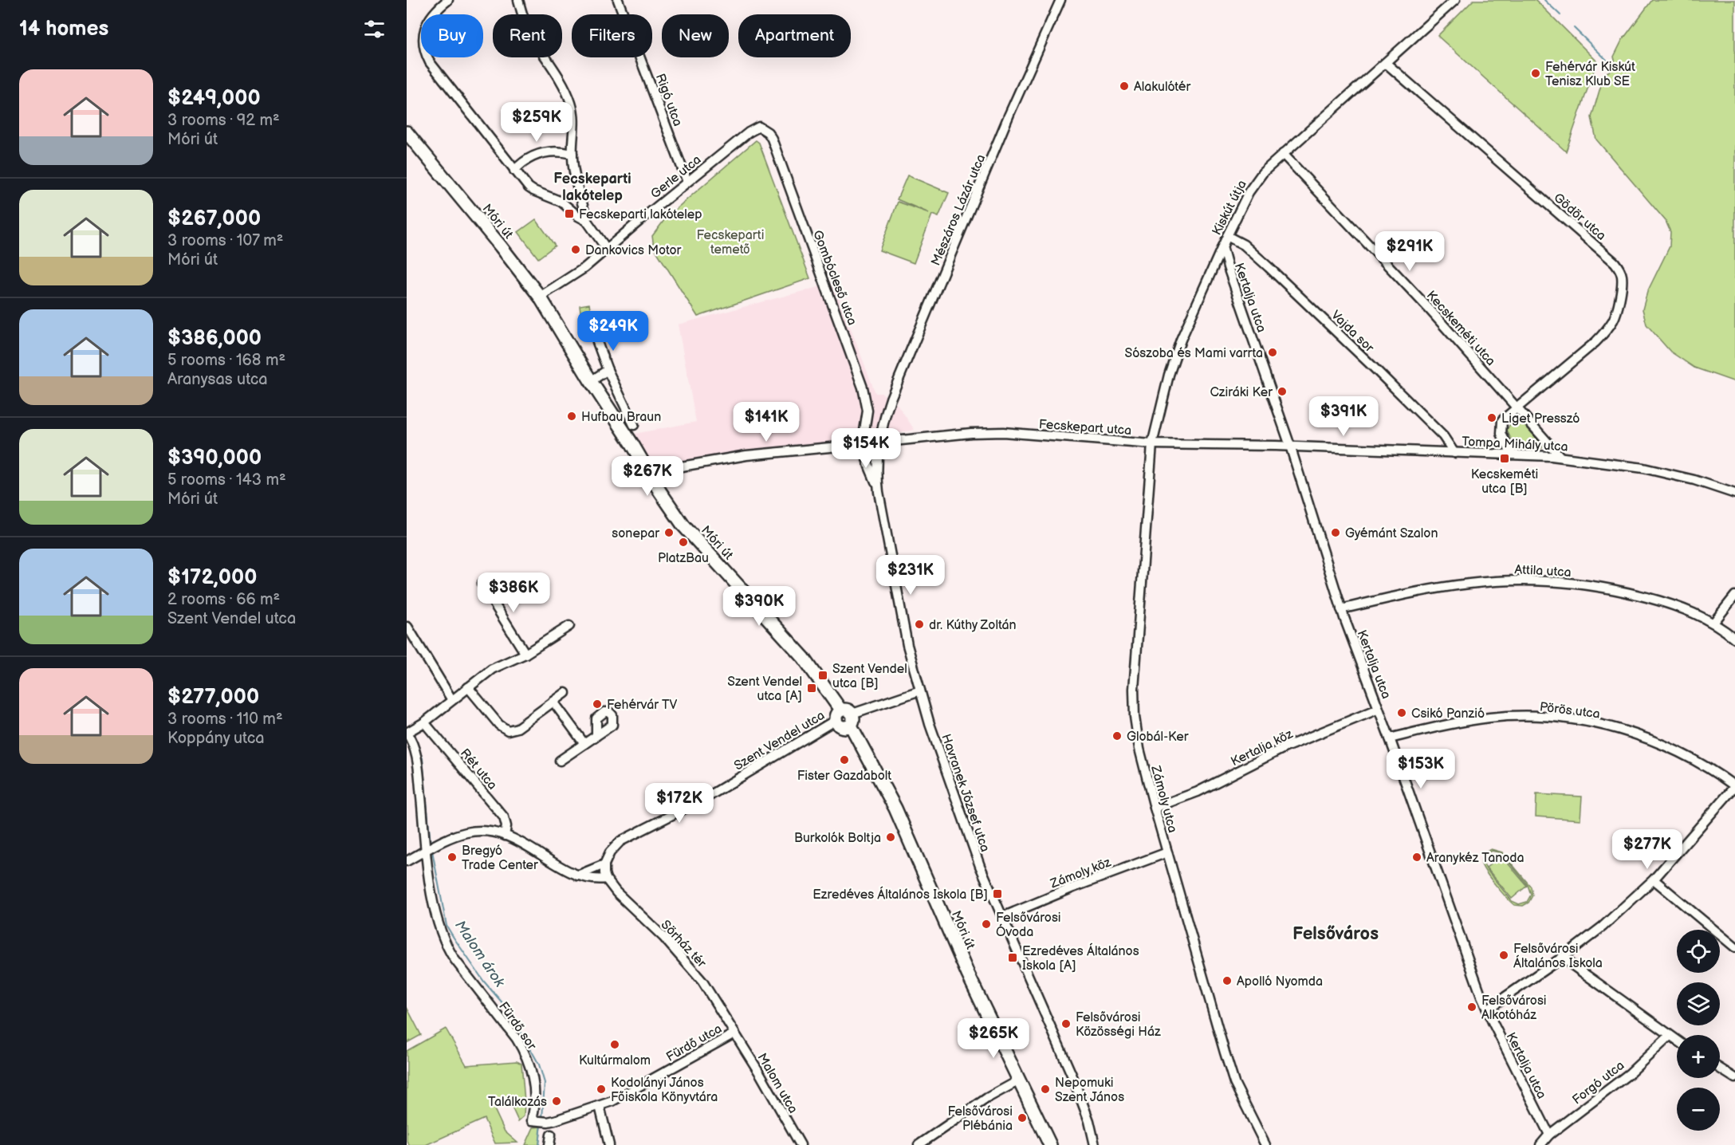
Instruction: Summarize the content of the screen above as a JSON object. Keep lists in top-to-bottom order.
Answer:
{
  "streets": {
    "main road": ["Móri út"],
    "street": [
      "Rigó utca",
      "Gerle utca",
      "Kiskút útja",
      "Mészáros Lázár utca",
      "Gödör utca",
      "Gombócleső utca",
      "Kertalja utca",
      "Kecskeméti utca",
      "Vajda sor",
      "Fecskepart utca",
      "Tompa Mihály utca",
      "Attila utca",
      "Pörös utca",
      "Szent Vendel utca",
      "Kertalja köz",
      "Rét utca",
      "Havranek József utca",
      "Zámoly utca",
      "Zámoly köz",
      "Sörház tér",
      "Fürdő sor",
      "Fürdő utca",
      "Forgó utca",
      "Malom utca"
    ]
  },
  "crossings": [
    ["Rigó utca", "Gerle utca"],
    ["Gerle utca", "Móri út"],
    ["Gerle utca", "Gombócleső utca"],
    ["Kiskút útja", "Gödör utca"],
    ["Kiskút útja", "Kertalja utca"],
    ["Kiskút útja", "Kecskeméti utca"],
    ["Kiskút útja", "Vajda sor"],
    ["Kiskút útja", "Fecskepart utca"],
    ["Kiskút útja", "Zámoly utca"],
    ["Mészáros Lázár utca", "Havranek József utca"],
    ["Gödör utca", "Kecskeméti utca"],
    ["Móri út", "Szent Vendel utca"],
    ["Gombócleső utca", "Fecskepart utca"],
    ["Kertalja utca", "Fecskepart utca"],
    ["Kertalja utca", "Tompa Mihály utca"],
    ["Kertalja utca", "Attila utca"],
    ["Kertalja utca", "Pörös utca"],
    ["Kertalja utca", "Kertalja köz"],
    ["Kertalja utca", "Forgó utca"],
    ["Kecskeméti utca", "Tompa Mihály utca"],
    ["Vajda sor", "Tompa Mihály utca"],
    ["Fecskepart utca", "Tompa Mihály utca"],
    ["Fecskepart utca", "Havranek József utca"],
    ["Fecskepart utca", "Zámoly utca"],
    ["Szent Vendel utca", "Havranek József utca"],
    ["Kertalja köz", "Zámoly utca"],
    ["Havranek József utca", "Zámoly köz"],
    ["Zámoly utca", "Zámoly köz"],
    ["Sörház tér", "Fürdő utca"],
    ["Sörház tér", "Malom utca"],
    ["Fürdő sor", "Fürdő utca"],
    ["Fürdő utca", "Malom utca"]
  ],
  "districts": ["Fecskeparti lakótelep", "Felsőváros"],
  "water": ["Malom árok"],
  "parks": ["Fecskeparti temető"],
  "places": {
    "other": [
      "Fehérvár Kiskút Tenisz Klub SE",
      "Alakulótér",
      "Dankovics Motor",
      "Sószoba és Mami varrta",
      "Cziráki Ker",
      "Hufbau Braun",
      "Liget Presszó",
      "sonepar",
      "Gyémánt Szalon",
      "PlatzBau",
      "dr. Kúthy Zoltán",
      "Fehérvár TV",
      "Csikó Panzió",
      "Globál-Ker",
      "Fister Gazdabolt",
      "Burkolók Boltja",
      "Bregyó Trade Center",
      "Aranykéz Tanoda",
      "Felsővárosi Óvoda",
      "Felsővárosi Általános Iskola",
      "Apolló Nyomda",
      "Felsővárosi Alkotóház",
      "Felsővárosi Közösségi Ház",
      "Kultúrmalom",
      "Kodolányi János Főiskola Könyvtára",
      "Nepomuki Szent János",
      "Találkozás",
      "Felsővárosi Plébánia"
    ],
    "transit": [
      "Fecskeparti lakótelep",
      "Kecskeméti utca [B]",
      "Szent Vendel utca [B]",
      "Szent Vendel utca [A]",
      "Ezredéves Általános Iskola [B]",
      "Ezredéves Általános Iskola [A]"
    ]
  },
  "page": {
    "heading": "14 homes",
    "chip": [
      "Buy",
      "Rent",
      "Filters",
      "New",
      "Apartment"
    ],
    "list": [
      {
        "name": "$249,000",
        "note": "3 rooms · 92 m² · Móri út"
      },
      {
        "name": "$267,000",
        "note": "3 rooms · 107 m² · Móri út"
      },
      {
        "name": "$386,000",
        "note": "5 rooms · 168 m² · Aranysas utca"
      },
      {
        "name": "$390,000",
        "note": "5 rooms · 143 m² · Móri út"
      },
      {
        "name": "$172,000",
        "note": "2 rooms · 66 m² · Szent Vendel utca"
      },
      {
        "name": "$277,000",
        "note": "3 rooms · 110 m² · Koppány utca"
      }
    ],
    "price": [
      "$259K",
      "$291K",
      "$249K",
      "$391K",
      "$141K",
      "$154K",
      "$267K",
      "$231K",
      "$386K",
      "$390K",
      "$153K",
      "$172K",
      "$277K",
      "$265K"
    ],
    "map_buttons": ["+", "−"]
  }
}
